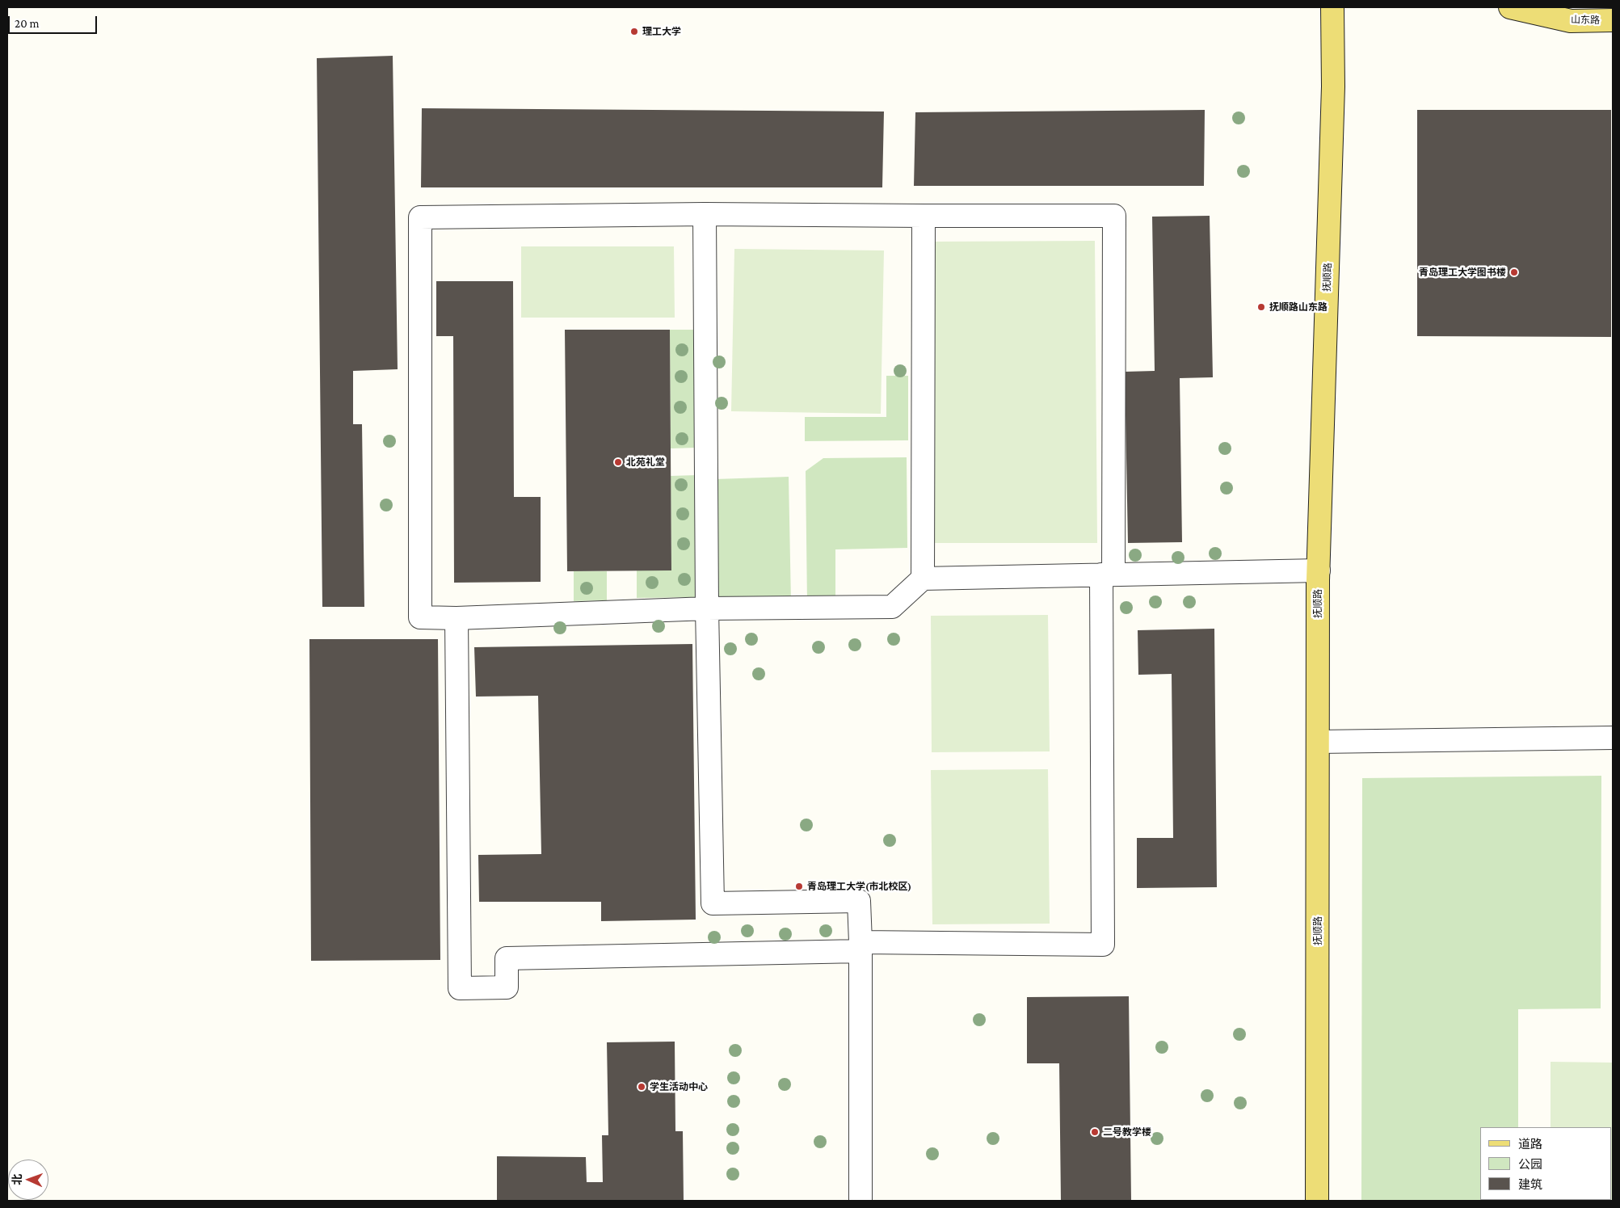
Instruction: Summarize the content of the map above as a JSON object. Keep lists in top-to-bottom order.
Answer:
{
  "streets": {
    "main road": ["山东路", "抚顺路"]
  },
  "places": [
    "理工大学",
    "青岛理工大学图书楼",
    "抚顺路山东路",
    "北苑礼堂",
    "青岛理工大学(市北校区)",
    "学生活动中心",
    "二号教学楼"
  ],
  "legend": ["道路", "公园", "建筑"],
  "scale_bar": "20 m",
  "north": "left"
}
